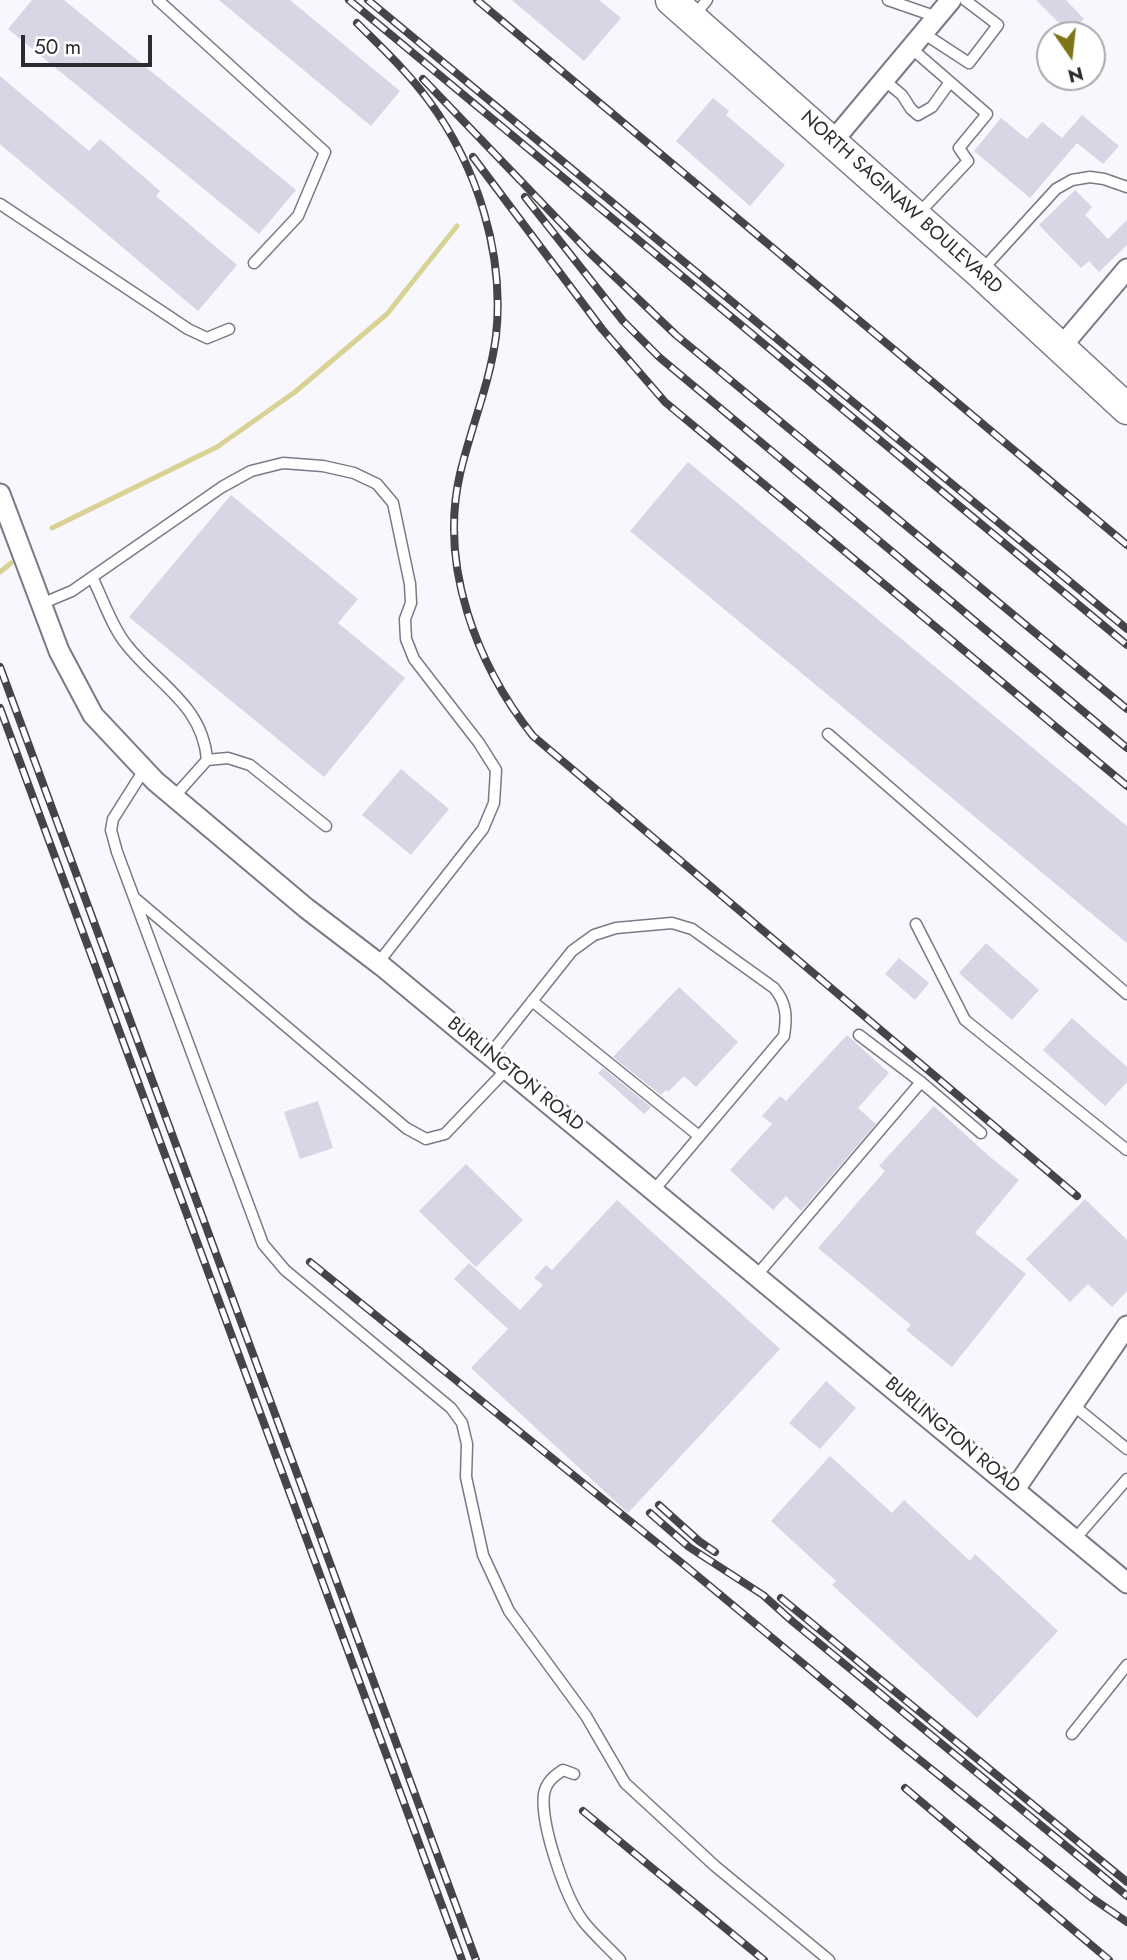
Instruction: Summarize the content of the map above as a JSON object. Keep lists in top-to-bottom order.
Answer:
{
  "streets": {
    "main road": ["NORTH SAGINAW BOULEVARD"],
    "street": ["BURLINGTON ROAD"]
  },
  "scale_bar": "50 m",
  "north": "bottom"
}
